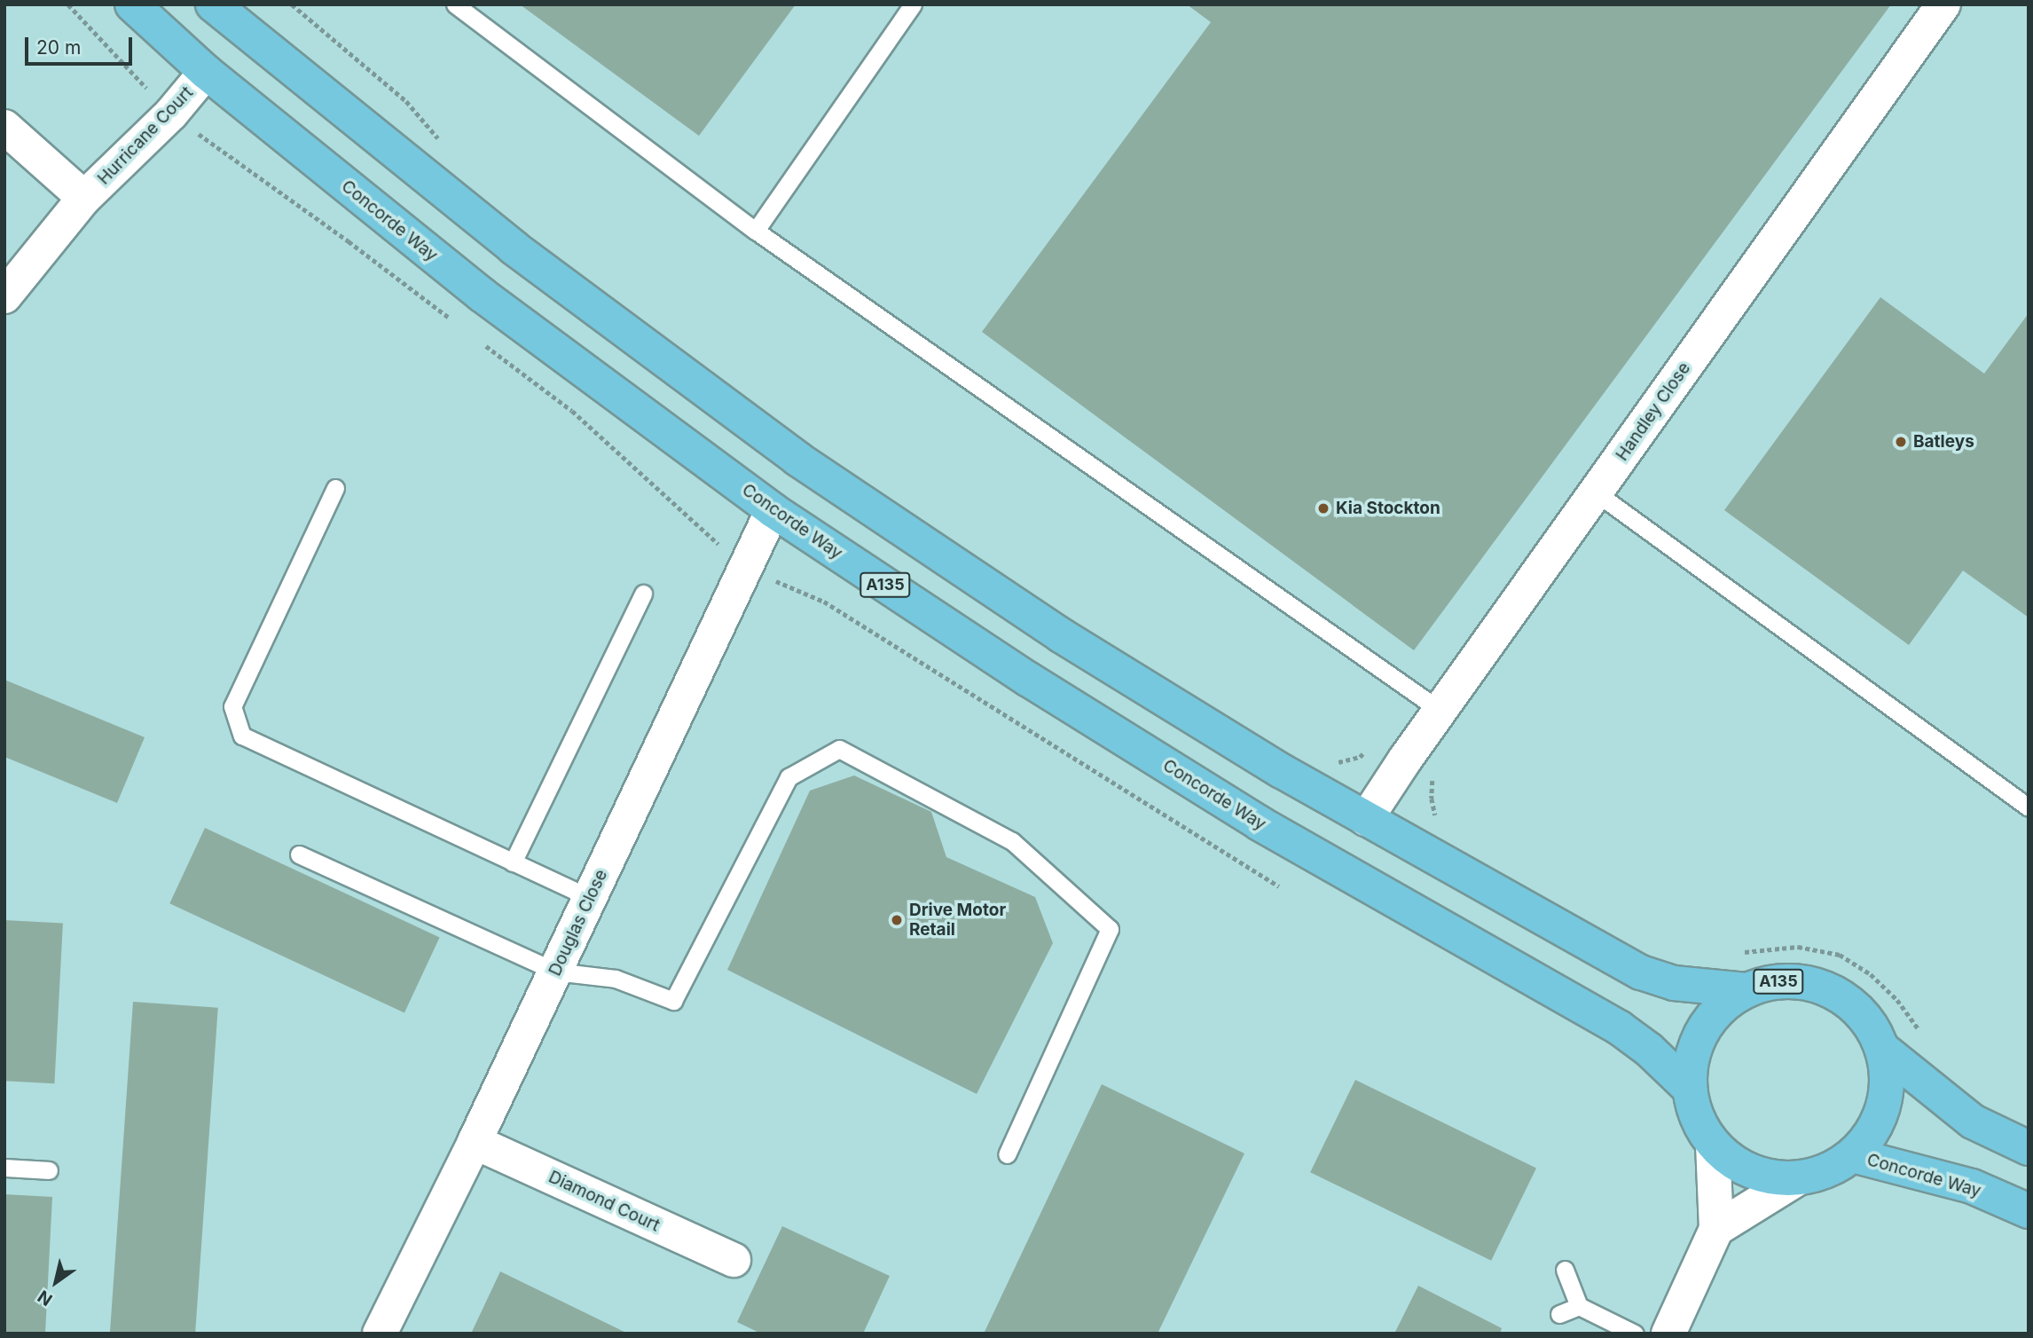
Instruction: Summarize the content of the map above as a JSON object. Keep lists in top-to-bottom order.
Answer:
{
  "streets": {
    "main road": ["Concorde Way", "A135"],
    "street": [
      "Hurricane Court",
      "Handley Close",
      "Douglas Close",
      "Diamond Court"
    ]
  },
  "crossings": [
    ["Hurricane Court", "Concorde Way"],
    ["Concorde Way", "A135"],
    ["Concorde Way", "Douglas Close"],
    ["Handley Close", "A135"],
    ["Douglas Close", "Diamond Court"]
  ],
  "places": ["Batleys", "Kia Stockton", "Drive Motor Retail"],
  "scale_bar": "20 m",
  "north": "bottom left"
}
